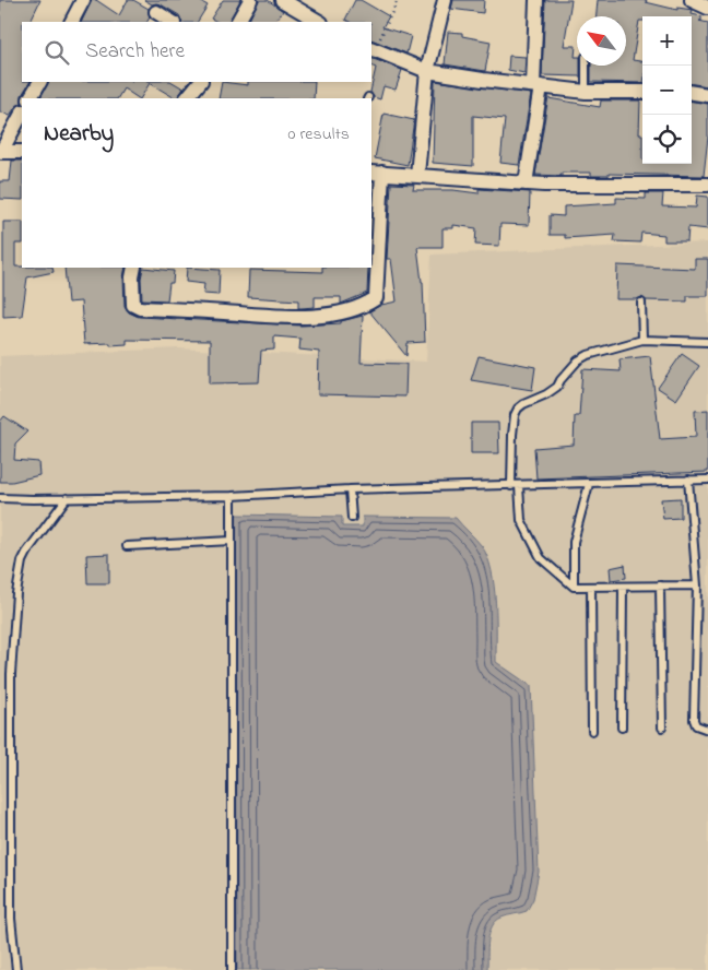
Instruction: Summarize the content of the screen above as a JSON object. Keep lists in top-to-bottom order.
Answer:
{
  "north": "top left",
  "page": {
    "map_buttons": ["+", "−"],
    "search": "Search here",
    "heading": ["Nearby", "0 results"]
  }
}
